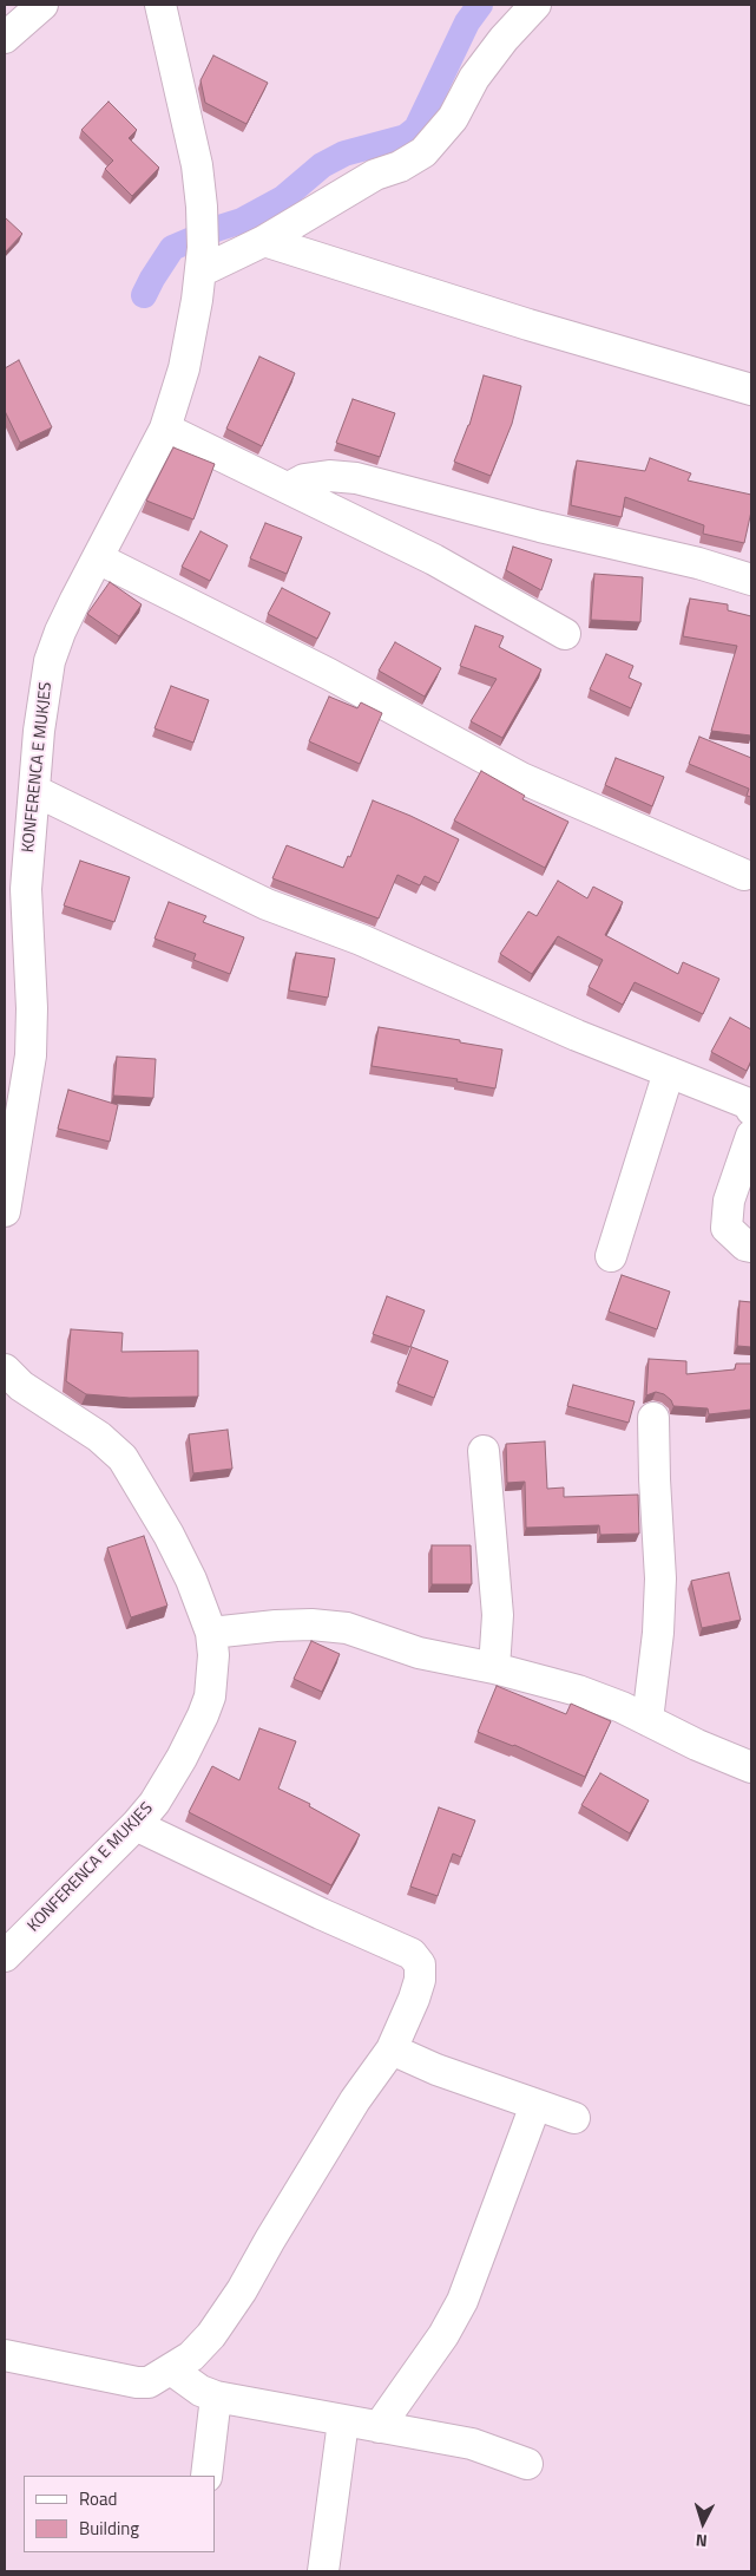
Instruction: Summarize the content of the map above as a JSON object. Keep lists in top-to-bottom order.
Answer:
{
  "streets": {
    "street": ["KONFERENCA E MUKJES"]
  },
  "legend": ["Road", "Building"],
  "north": "bottom"
}
